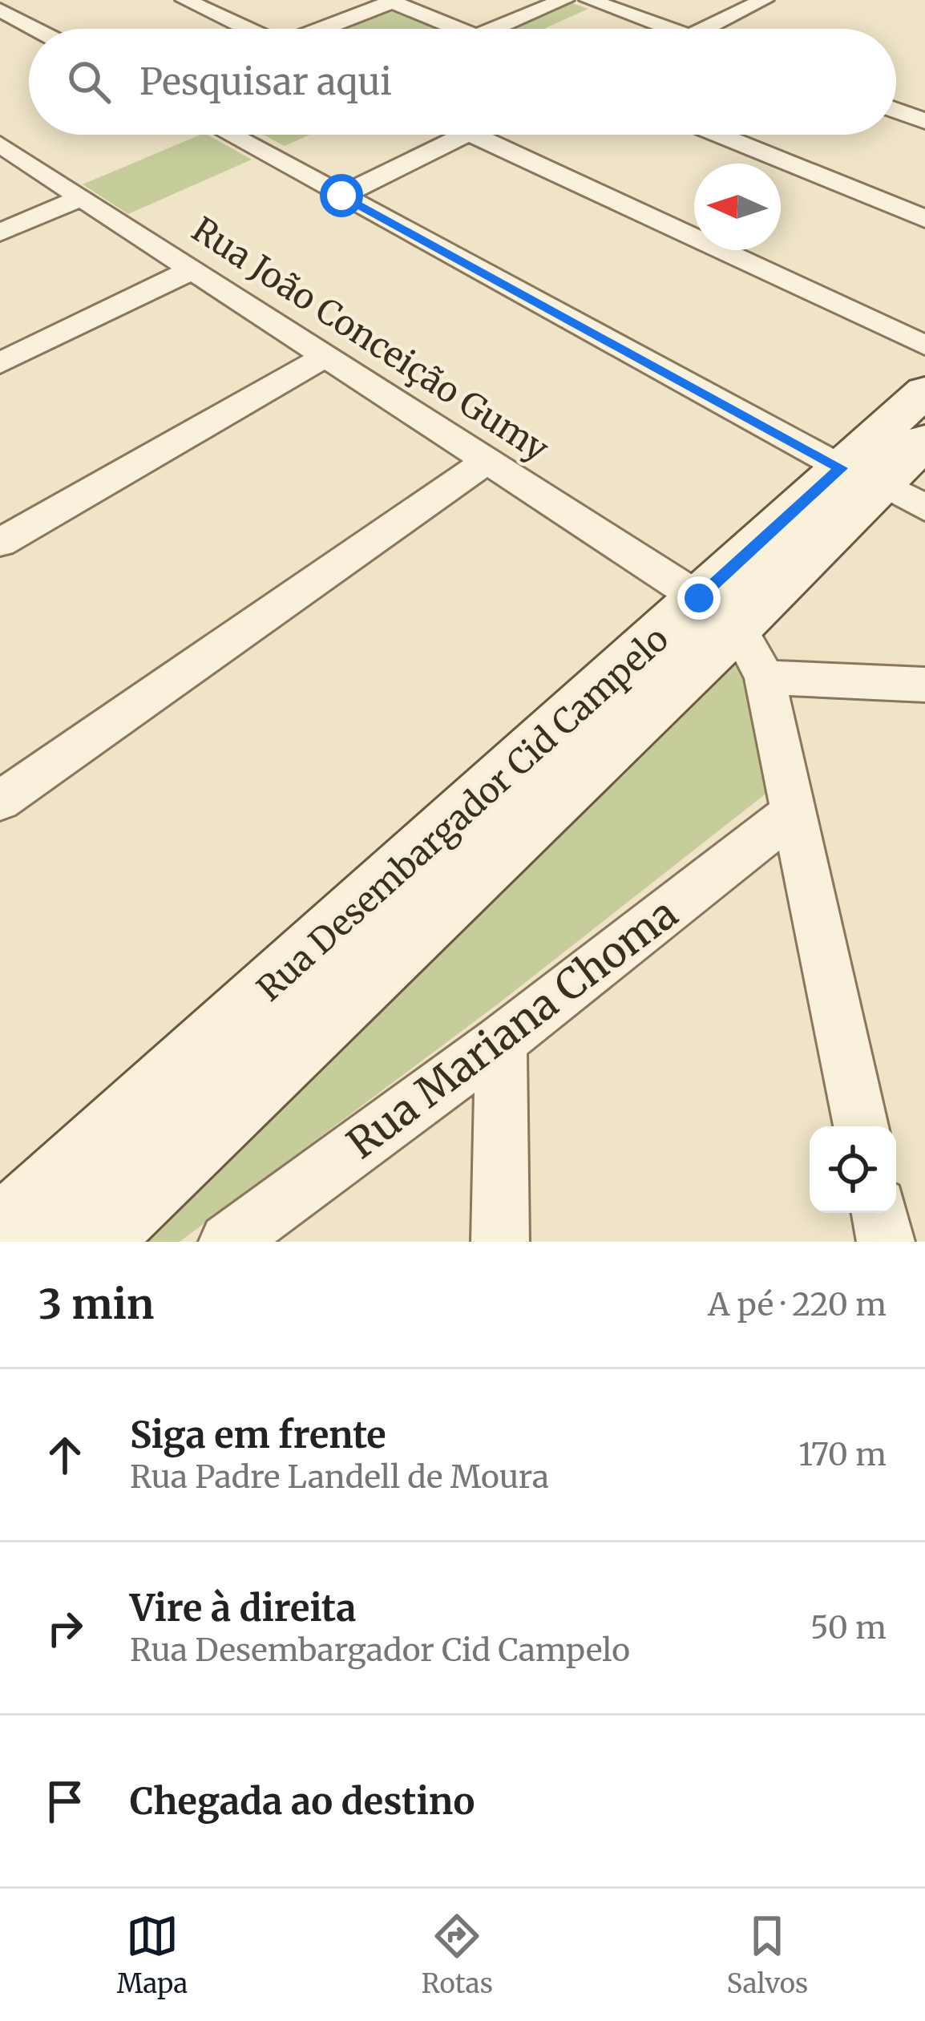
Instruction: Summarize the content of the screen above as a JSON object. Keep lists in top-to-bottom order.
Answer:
{
  "streets": {
    "main road": ["Rua Desembargador Cid Campelo"],
    "street": ["Rua João Conceição Gumy", "Rua Mariana Choma"]
  },
  "crossings": [
    ["Rua João Conceição Gumy", "Rua Desembargador Cid Campelo"]
  ],
  "north": "left",
  "page": {
    "search": "Pesquisar aqui",
    "heading": ["3 min", "A pé · 220 m"],
    "list": [
      ["Siga em frente", "Rua Padre Landell de Moura", "170 m"],
      ["Vire à direita", "Rua Desembargador Cid Campelo", "50 m"],
      "Chegada ao destino"
    ],
    "nav": ["Mapa", "Rotas", "Salvos"]
  }
}
